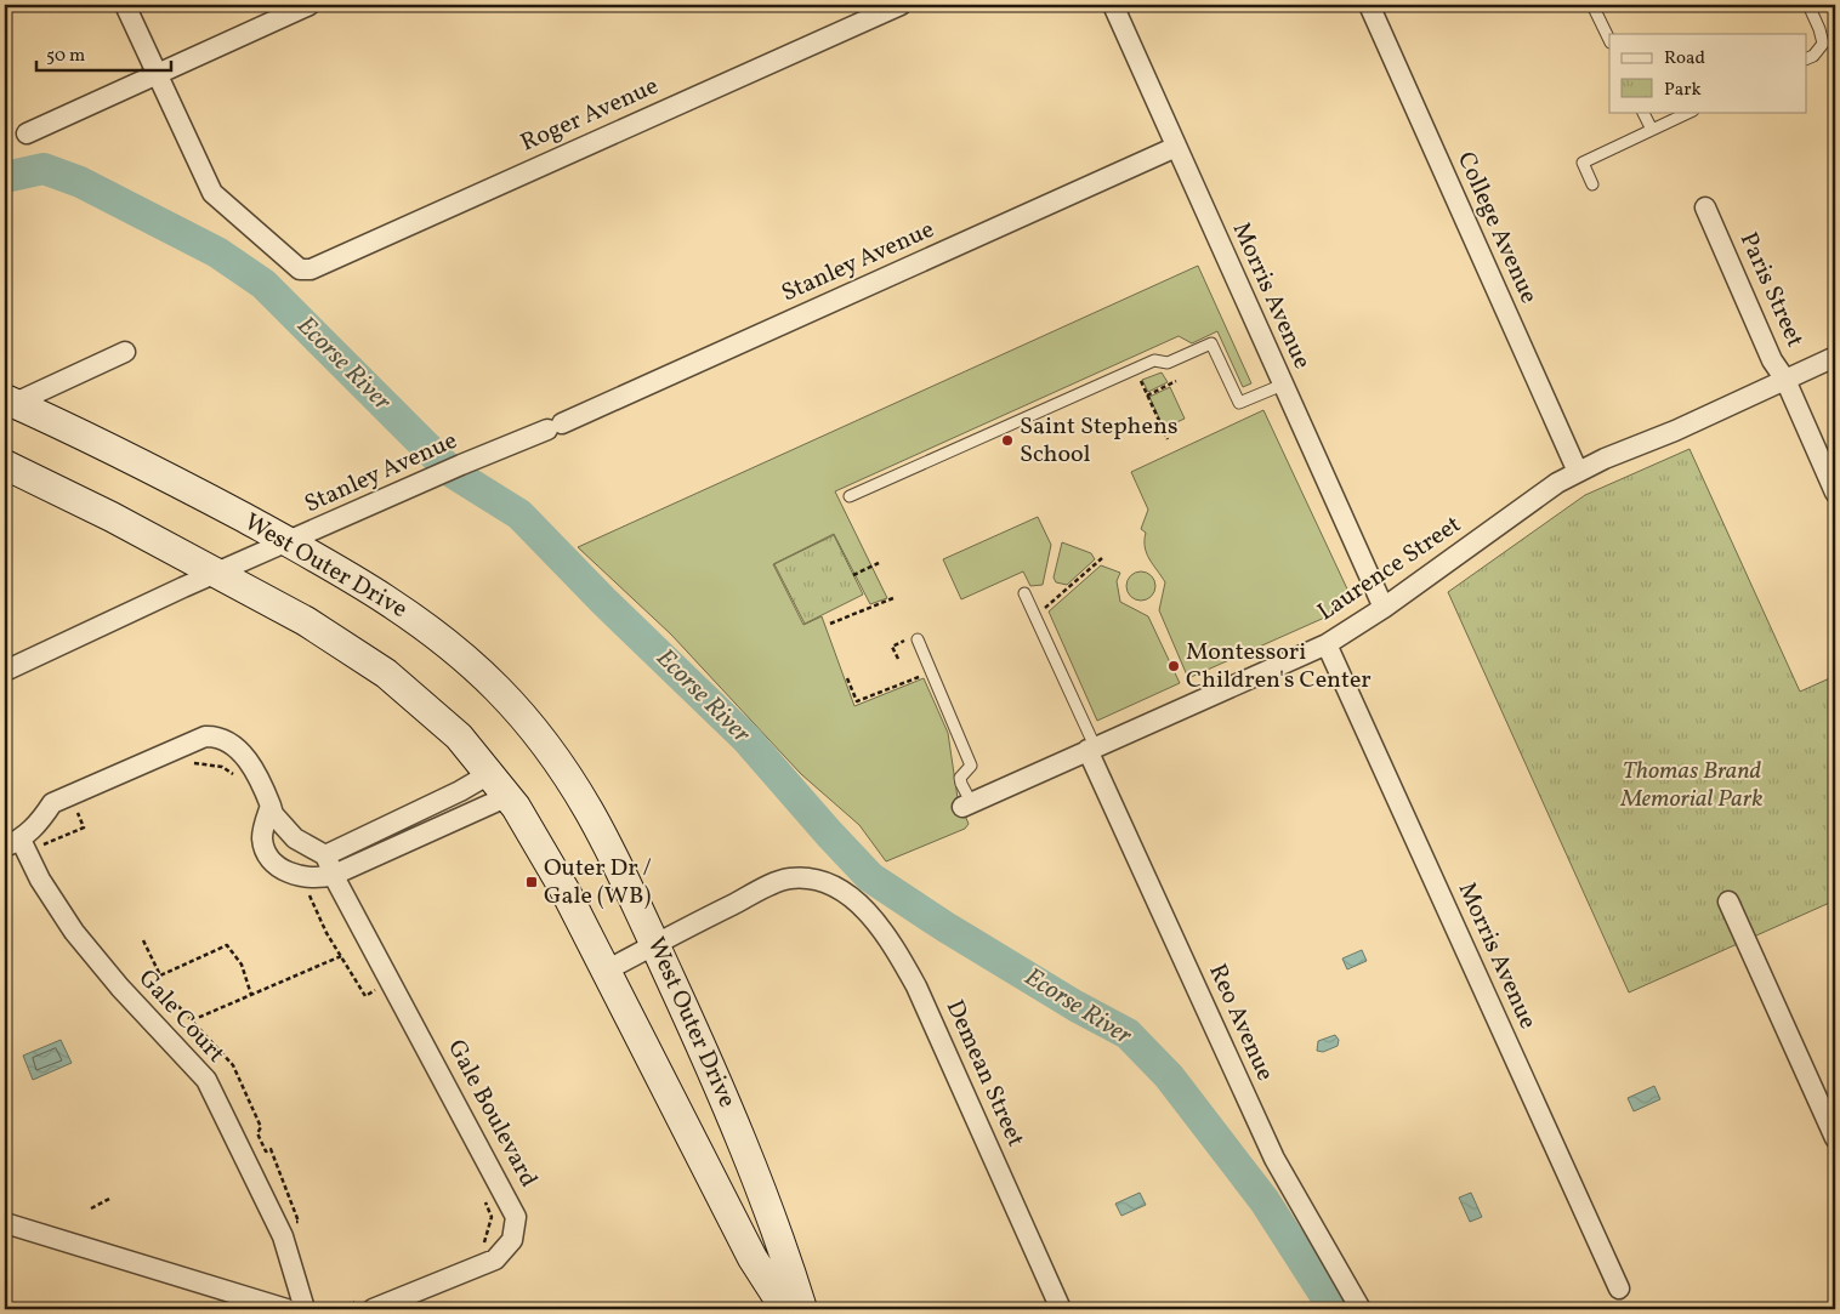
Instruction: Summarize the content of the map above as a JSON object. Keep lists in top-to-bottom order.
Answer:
{
  "streets": {
    "main road": ["West Outer Drive"],
    "street": [
      "Roger Avenue",
      "College Avenue",
      "Stanley Avenue",
      "Paris Street",
      "Morris Avenue",
      "Laurence Street",
      "Gale Court",
      "Reo Avenue",
      "Demean Street",
      "Gale Boulevard"
    ]
  },
  "crossings": [
    ["College Avenue", "Laurence Street"],
    ["Stanley Avenue", "Morris Avenue"],
    ["Stanley Avenue", "West Outer Drive"],
    ["Paris Street", "Laurence Street"],
    ["Morris Avenue", "Laurence Street"],
    ["West Outer Drive", "Demean Street"],
    ["Laurence Street", "Reo Avenue"]
  ],
  "water": ["Ecorse River"],
  "parks": ["Thomas Brand Memorial Park"],
  "places": {
    "other": ["Saint Stephens School", "Montessori Children's Center"],
    "transit": ["Outer Dr / Gale (WB)"]
  },
  "legend": ["Road", "Park"],
  "scale_bar": "50 m"
}
